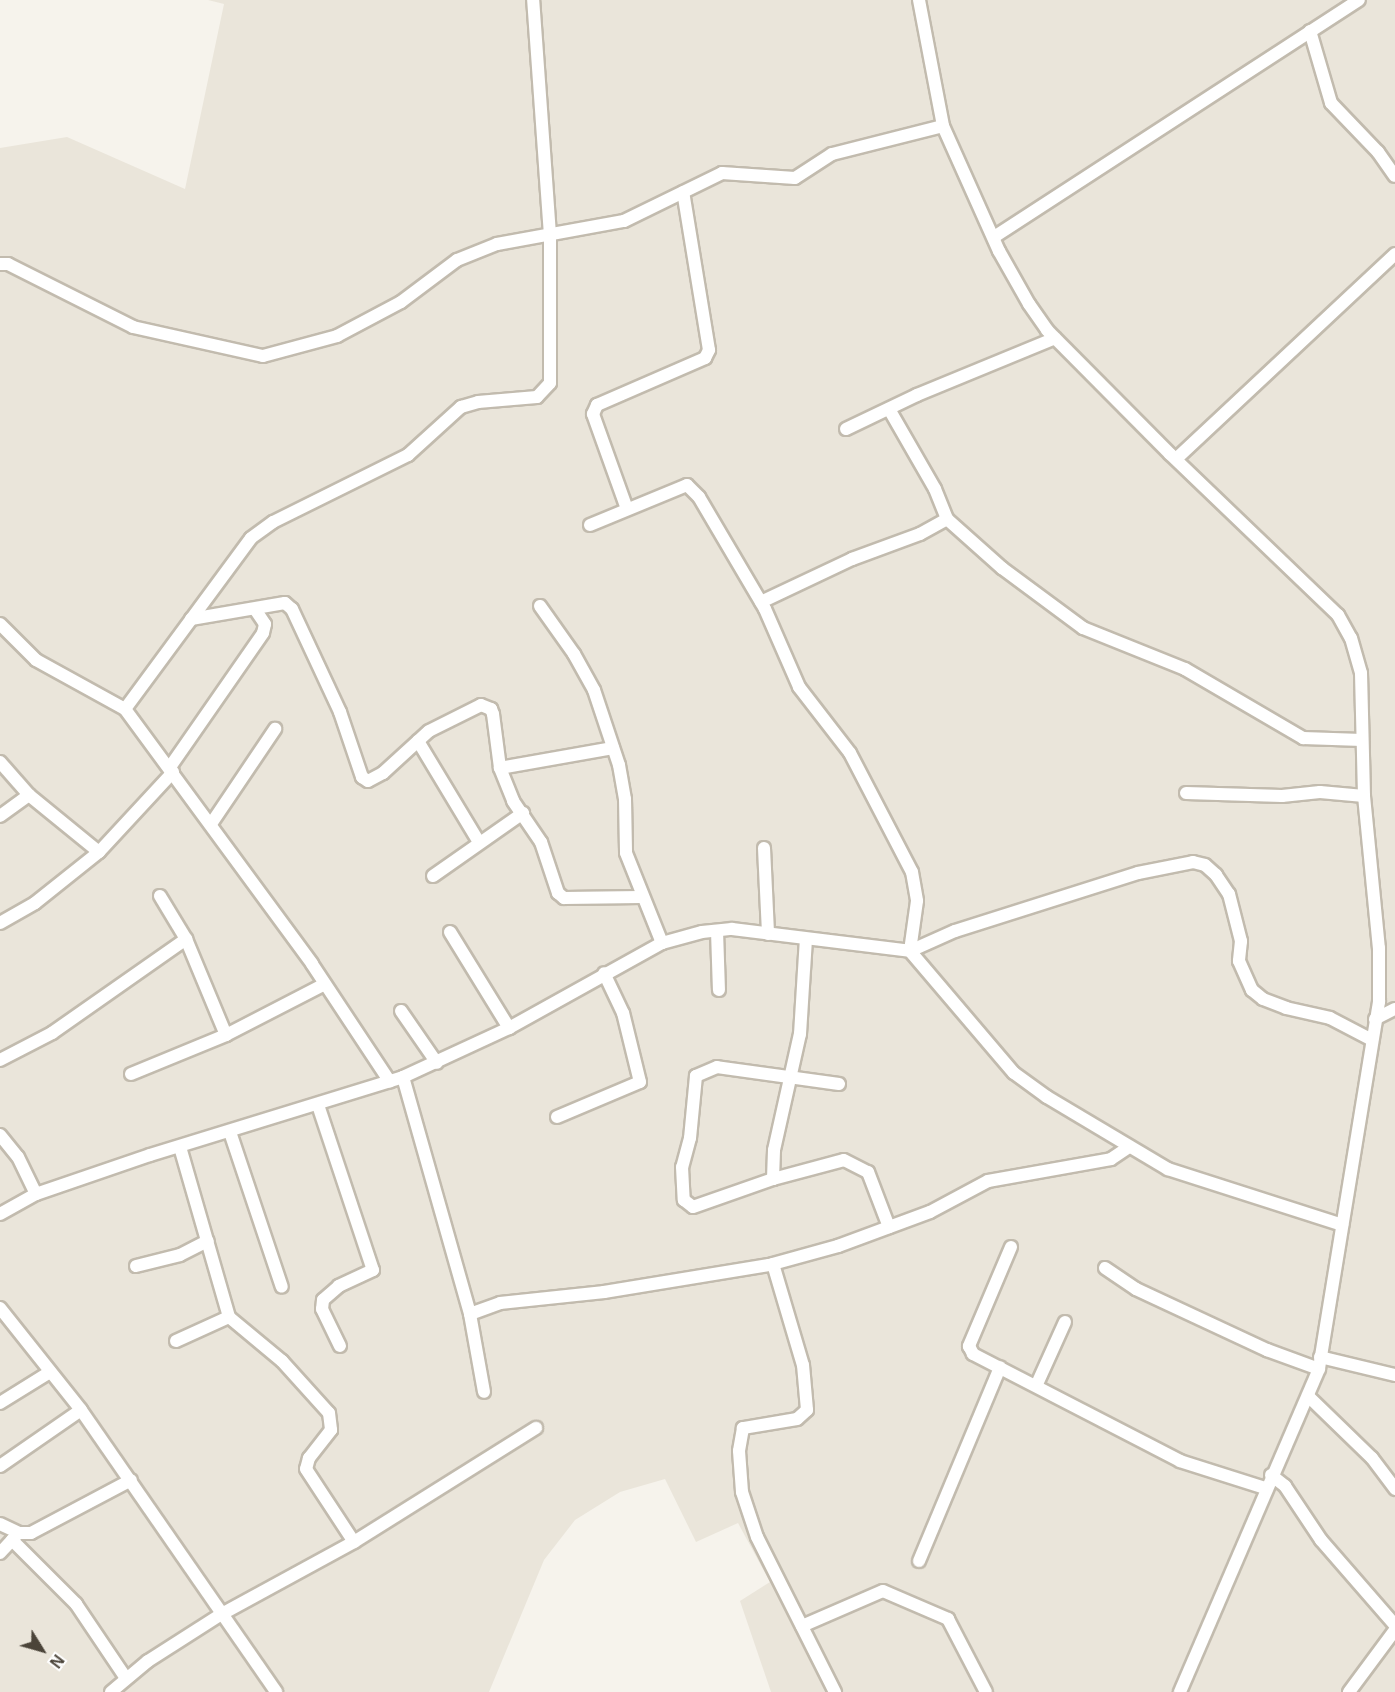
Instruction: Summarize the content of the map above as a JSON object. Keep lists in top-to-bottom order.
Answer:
{
  "north": "bottom right"
}
